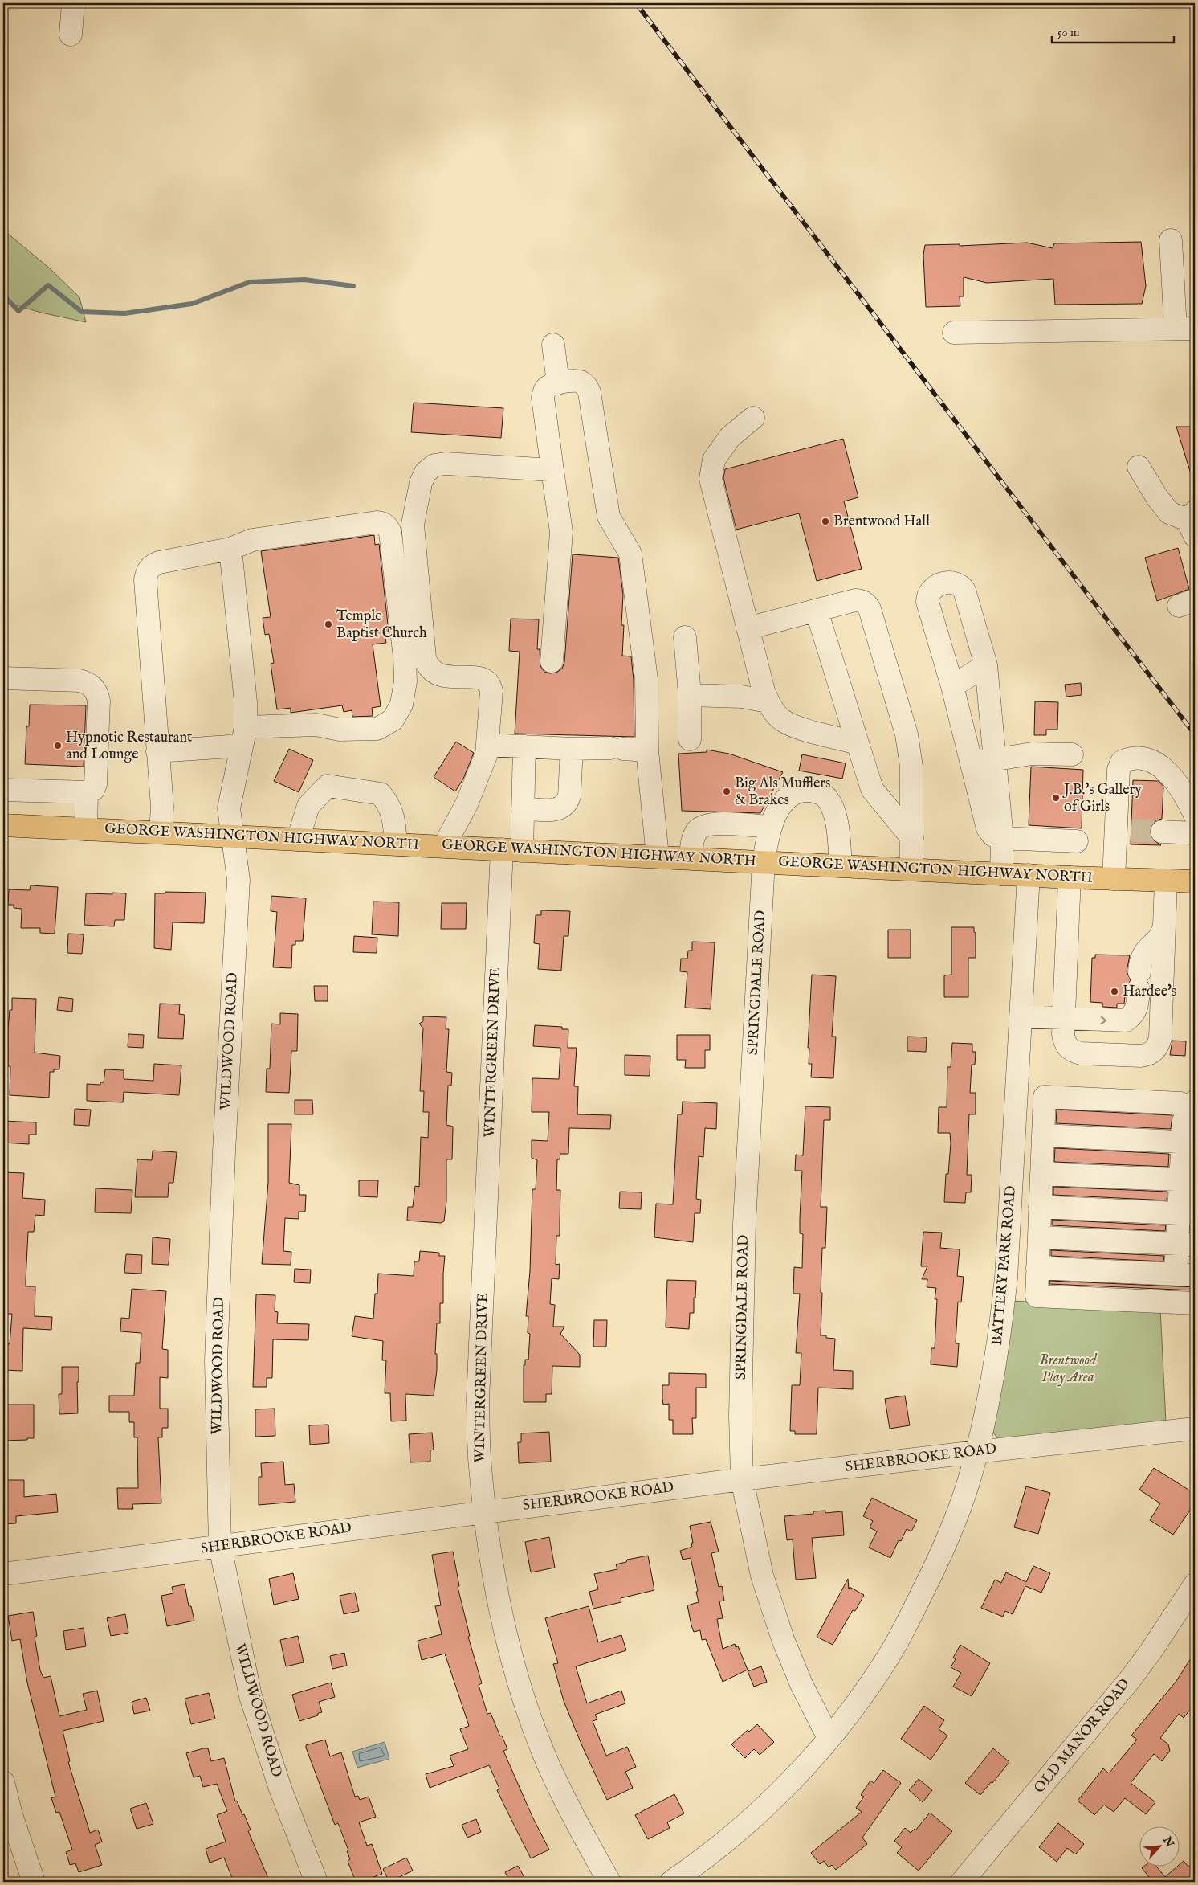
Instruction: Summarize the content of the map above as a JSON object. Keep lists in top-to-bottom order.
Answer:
{
  "streets": {
    "main road": ["GEORGE WASHINGTON HIGHWAY NORTH"],
    "street": [
      "SPRINGDALE ROAD",
      "WILDWOOD ROAD",
      "WINTERGREEN DRIVE",
      "BATTERY PARK ROAD",
      "SHERBROOKE ROAD",
      "OLD MANOR ROAD"
    ]
  },
  "crossings": [
    ["GEORGE WASHINGTON HIGHWAY NORTH", "SPRINGDALE ROAD"],
    ["GEORGE WASHINGTON HIGHWAY NORTH", "WILDWOOD ROAD"],
    ["GEORGE WASHINGTON HIGHWAY NORTH", "WINTERGREEN DRIVE"],
    ["GEORGE WASHINGTON HIGHWAY NORTH", "BATTERY PARK ROAD"],
    ["SPRINGDALE ROAD", "BATTERY PARK ROAD"],
    ["SPRINGDALE ROAD", "SHERBROOKE ROAD"],
    ["WILDWOOD ROAD", "SHERBROOKE ROAD"],
    ["WINTERGREEN DRIVE", "SHERBROOKE ROAD"],
    ["BATTERY PARK ROAD", "SHERBROOKE ROAD"]
  ],
  "parks": ["Brentwood Play Area"],
  "places": [
    "Brentwood Hall",
    "Temple Baptist Church",
    "Hypnotic Restaurant and Lounge",
    "Big Als Mufflers & Brakes",
    "J.B.'s Gallery of Girls",
    "Hardee's"
  ],
  "scale_bar": "50 m",
  "north": "top right"
}
